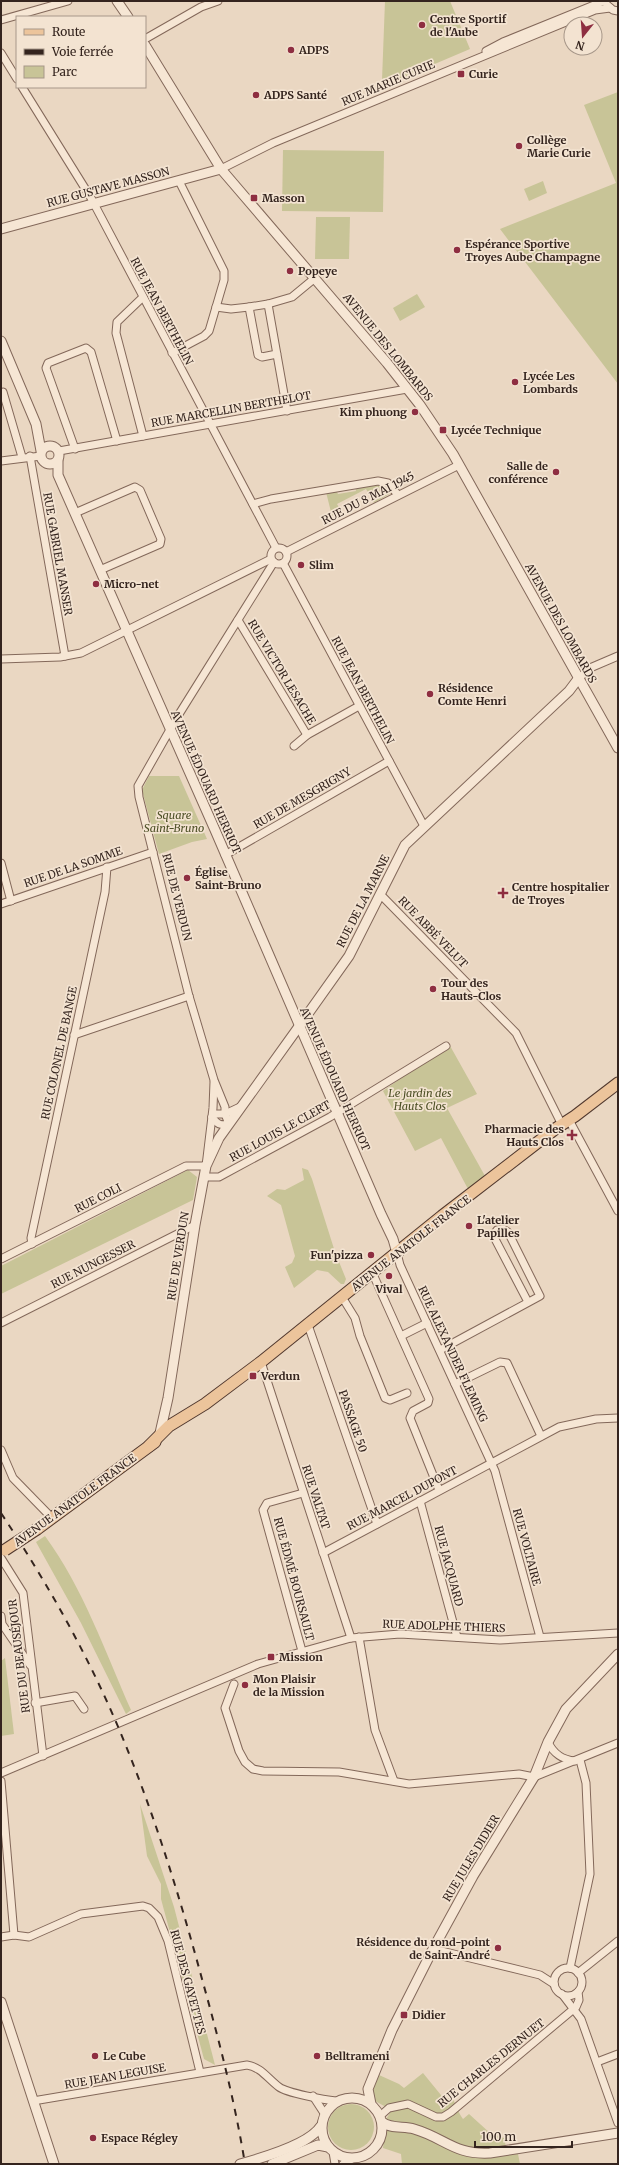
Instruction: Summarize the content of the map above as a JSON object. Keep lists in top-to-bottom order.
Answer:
{
  "streets": {
    "main road": ["AVENUE ANATOLE FRANCE"],
    "street": [
      "RUE MARIE CURIE",
      "RUE GUSTAVE MASSON",
      "RUE JEAN BERTHELIN",
      "AVENUE DES LOMBARDS",
      "RUE MARCELLIN BERTHELOT",
      "RUE DU 8 MAI 1945",
      "RUE GABRIEL MANSER",
      "RUE VICTOR LESACHE",
      "AVENUE ÉDOUARD HERRIOT",
      "RUE DE MESGRIGNY",
      "RUE DE LA SOMME",
      "RUE DE VERDUN",
      "RUE DE LA MARNE",
      "RUE ABBÉ VELUT",
      "RUE COLONEL DE BANGE",
      "RUE LOUIS LE CLERT",
      "RUE COLI",
      "RUE NUNGESSER",
      "RUE ALEXANDER FLEMING",
      "PASSAGE 50",
      "RUE VALTAT",
      "RUE MARCEL DUPONT",
      "RUE VOLTAIRE",
      "RUE JACQUARD",
      "RUE ÉDMÉ BOURSAULT",
      "RUE ADOLPHE THIERS",
      "RUE DU BEAUSÉJOUR",
      "RUE JULES DIDIER",
      "RUE DES GAYETTES",
      "RUE CHARLES DERNUET",
      "RUE JEAN LEGUISE"
    ]
  },
  "crossings": [
    ["RUE MARIE CURIE", "RUE GUSTAVE MASSON"],
    ["RUE MARIE CURIE", "AVENUE DES LOMBARDS"],
    ["RUE GUSTAVE MASSON", "RUE JEAN BERTHELIN"],
    ["RUE GUSTAVE MASSON", "AVENUE DES LOMBARDS"],
    ["RUE JEAN BERTHELIN", "RUE MARCELLIN BERTHELOT"],
    ["RUE JEAN BERTHELIN", "RUE DU 8 MAI 1945"],
    ["RUE JEAN BERTHELIN", "RUE VICTOR LESACHE"],
    ["RUE JEAN BERTHELIN", "RUE DE MESGRIGNY"],
    ["RUE JEAN BERTHELIN", "RUE DE VERDUN"],
    ["RUE JEAN BERTHELIN", "RUE DE LA MARNE"],
    ["AVENUE DES LOMBARDS", "RUE MARCELLIN BERTHELOT"],
    ["AVENUE DES LOMBARDS", "RUE DU 8 MAI 1945"],
    ["AVENUE DES LOMBARDS", "RUE DE LA MARNE"],
    ["RUE MARCELLIN BERTHELOT", "AVENUE ÉDOUARD HERRIOT"],
    ["RUE DU 8 MAI 1945", "RUE DE VERDUN"],
    ["RUE VICTOR LESACHE", "RUE DE VERDUN"],
    ["AVENUE ÉDOUARD HERRIOT", "RUE DE MESGRIGNY"],
    ["AVENUE ÉDOUARD HERRIOT", "RUE DE VERDUN"],
    ["AVENUE ÉDOUARD HERRIOT", "RUE DE LA MARNE"],
    ["AVENUE ÉDOUARD HERRIOT", "RUE LOUIS LE CLERT"],
    ["AVENUE ÉDOUARD HERRIOT", "AVENUE ANATOLE FRANCE"],
    ["AVENUE ÉDOUARD HERRIOT", "RUE ALEXANDER FLEMING"],
    ["RUE DE LA SOMME", "RUE DE VERDUN"],
    ["RUE DE LA SOMME", "RUE COLONEL DE BANGE"],
    ["RUE DE VERDUN", "RUE DE LA MARNE"],
    ["RUE DE VERDUN", "RUE LOUIS LE CLERT"],
    ["RUE DE VERDUN", "RUE COLI"],
    ["RUE DE VERDUN", "AVENUE ANATOLE FRANCE"],
    ["RUE DE VERDUN", "RUE NUNGESSER"],
    ["RUE DE LA MARNE", "RUE ABBÉ VELUT"],
    ["RUE DE LA MARNE", "RUE COLI"],
    ["RUE ABBÉ VELUT", "AVENUE ANATOLE FRANCE"],
    ["RUE COLONEL DE BANGE", "RUE COLI"],
    ["AVENUE ANATOLE FRANCE", "RUE ALEXANDER FLEMING"],
    ["AVENUE ANATOLE FRANCE", "PASSAGE 50"],
    ["AVENUE ANATOLE FRANCE", "RUE VALTAT"],
    ["AVENUE ANATOLE FRANCE", "RUE DU BEAUSÉJOUR"],
    ["RUE ALEXANDER FLEMING", "RUE MARCEL DUPONT"],
    ["RUE ALEXANDER FLEMING", "RUE VOLTAIRE"],
    ["PASSAGE 50", "RUE MARCEL DUPONT"],
    ["RUE VALTAT", "RUE MARCEL DUPONT"],
    ["RUE VALTAT", "RUE ÉDMÉ BOURSAULT"],
    ["RUE VALTAT", "RUE ADOLPHE THIERS"],
    ["RUE MARCEL DUPONT", "RUE VOLTAIRE"],
    ["RUE MARCEL DUPONT", "RUE JACQUARD"],
    ["RUE VOLTAIRE", "RUE ADOLPHE THIERS"],
    ["RUE JACQUARD", "RUE ADOLPHE THIERS"],
    ["RUE ÉDMÉ BOURSAULT", "RUE ADOLPHE THIERS"],
    ["RUE ADOLPHE THIERS", "RUE DU BEAUSÉJOUR"],
    ["RUE DES GAYETTES", "RUE JEAN LEGUISE"]
  ],
  "parks": ["Square Saint-Bruno", "Le jardin des Hauts Clos"],
  "places": {
    "other": [
      "Centre Sportif de l'Aube",
      "ADPS",
      "ADPS Santé",
      "Collège Marie Curie",
      "Espérance Sportive Troyes Aube Champagne",
      "Popeye",
      "Lycée Les Lombards",
      "Kim phuong",
      "Salle de conférence",
      "Slim",
      "Micro-net",
      "Résidence Comte Henri",
      "Église Saint-Bruno",
      "Tour des Hauts-Clos",
      "L'atelier Papilles",
      "Fun'pizza",
      "Vival",
      "Mon Plaisir de la Mission",
      "Résidence du rond-point de Saint-André",
      "Le Cube",
      "Belltrameni",
      "Espace Régley"
    ],
    "transit": [
      "Curie",
      "Masson",
      "Lycée Technique",
      "Verdun",
      "Mission",
      "Didier"
    ],
    "health": ["Centre hospitalier de Troyes", "Pharmacie des Hauts Clos"]
  },
  "legend": ["Route", "Voie ferrée", "Parc"],
  "scale_bar": "100 m",
  "north": "bottom"
}
